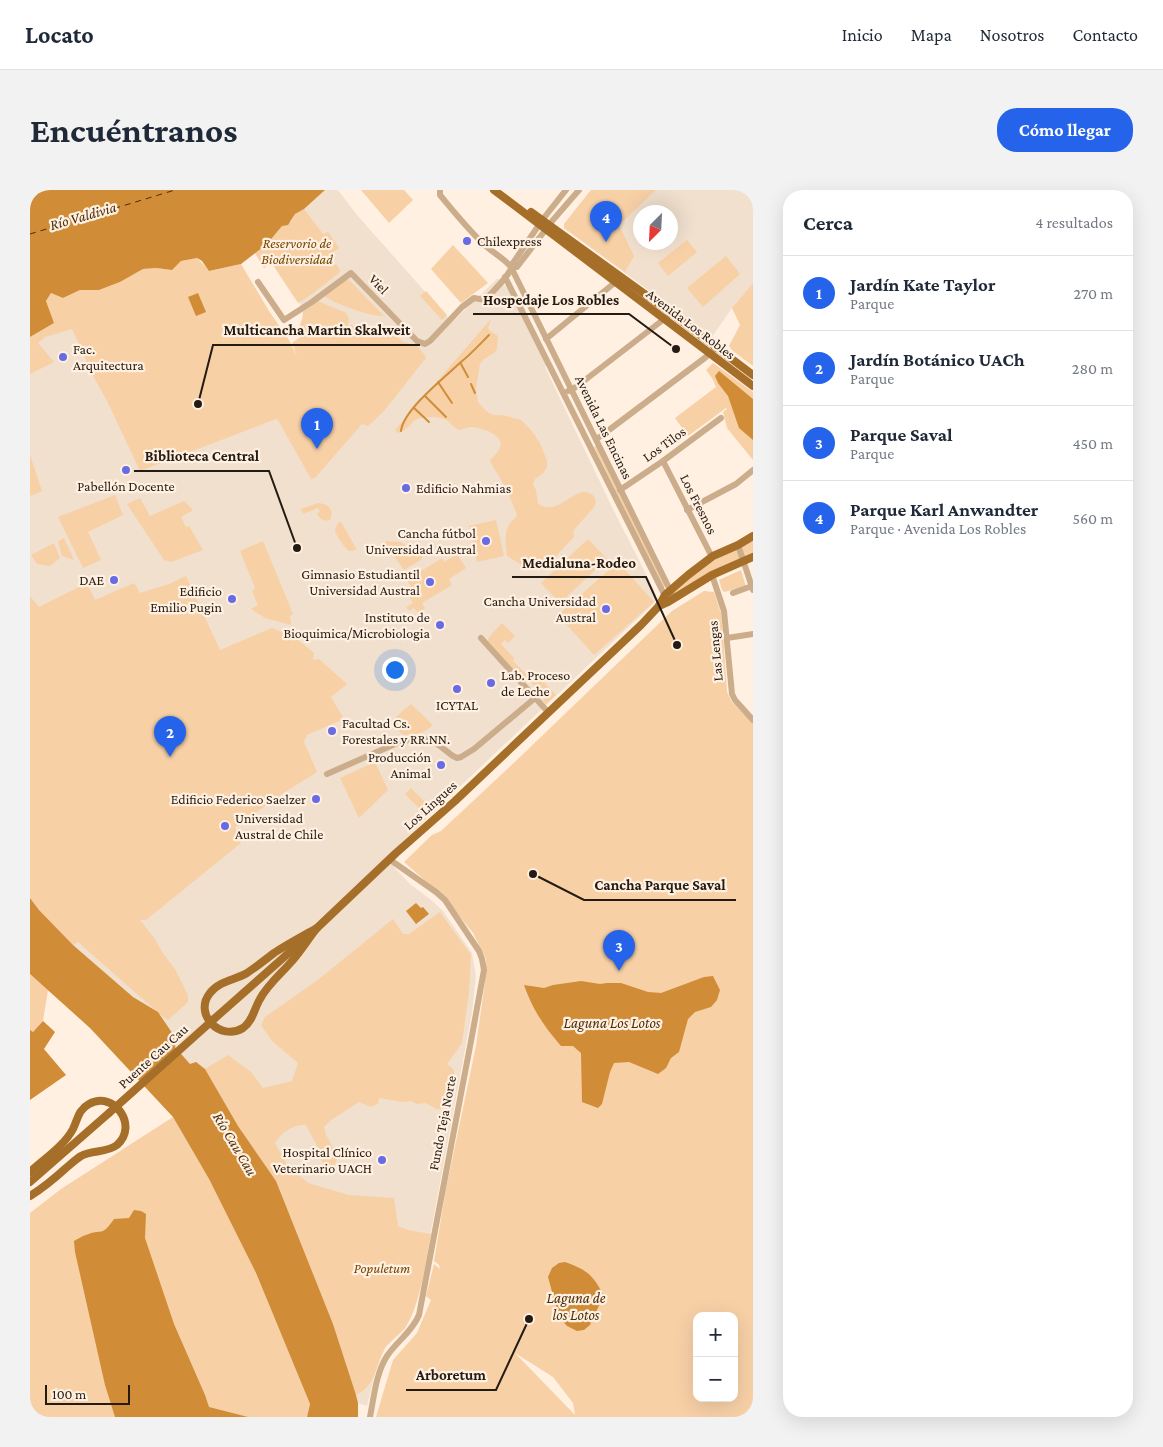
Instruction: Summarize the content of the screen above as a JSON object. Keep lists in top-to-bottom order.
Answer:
{
  "streets": {
    "main road": ["Avenida Los Robles", "Los Lingues", "Puente Cau Cau"],
    "street": [
      "Viel",
      "Avenida Las Encinas",
      "Los Tilos",
      "Los Fresnos",
      "Las Lengas",
      "Fundo Teja Norte"
    ]
  },
  "crossings": [
    ["Viel", "Avenida Las Encinas"],
    ["Avenida Las Encinas", "Los Tilos"],
    ["Avenida Las Encinas", "Los Lingues"],
    ["Los Tilos", "Los Fresnos"],
    ["Los Fresnos", "Los Lingues"],
    ["Las Lengas", "Los Lingues"],
    ["Los Lingues", "Puente Cau Cau"],
    ["Los Lingues", "Fundo Teja Norte"]
  ],
  "water": [
    "Río Valdivia",
    "Laguna Los Lotos",
    "Río Cau Cau",
    "Laguna de los Lotos"
  ],
  "parks": ["Reservorio de Biodiversidad", "Populetum"],
  "places": [
    "Chilexpress",
    "Hospedaje Los Robles",
    "Fac. Arquitectura",
    "Multicancha Martin Skalweit",
    "Pabellón Docente",
    "Edificio Nahmias",
    "Cancha fútbol Universidad Austral",
    "Biblioteca Central",
    "DAE",
    "Gimnasio Estudiantil Universidad Austral",
    "Edificio Emilio Pugin",
    "Cancha Universidad Austral",
    "Instituto de Bioquimica/Microbiologia",
    "Medialuna-Rodeo",
    "Lab. Proceso de Leche",
    "ICYTAL",
    "Facultad Cs. Forestales y RR.NN.",
    "Producción Animal",
    "Edificio Federico Saelzer",
    "Universidad Austral de Chile",
    "Cancha Parque Saval",
    "Hospital Clínico Veterinario UACH",
    "Arboretum"
  ],
  "scale_bar": "100 m",
  "north": "bottom left",
  "page": {
    "header": "Locato",
    "nav": [
      "Inicio",
      "Mapa",
      "Nosotros",
      "Contacto"
    ],
    "buttons": "Cómo llegar",
    "title": "Encuéntranos",
    "heading": ["Cerca", "4 resultados"],
    "pins": [
      "4",
      "1",
      "2",
      "3"
    ],
    "list": [
      {
        "mark": "1",
        "name": "Jardín Kate Taylor",
        "note": "Parque",
        "value": "270 m"
      },
      {
        "mark": "2",
        "name": "Jardín Botánico UACh",
        "note": "Parque",
        "value": "280 m"
      },
      {
        "mark": "3",
        "name": "Parque Saval",
        "note": "Parque",
        "value": "450 m"
      },
      {
        "mark": "4",
        "name": "Parque Karl Anwandter",
        "note": "Parque · Avenida Los Robles",
        "value": "560 m"
      }
    ],
    "map_buttons": ["+", "−"],
    "scale": "100 m"
  }
}
